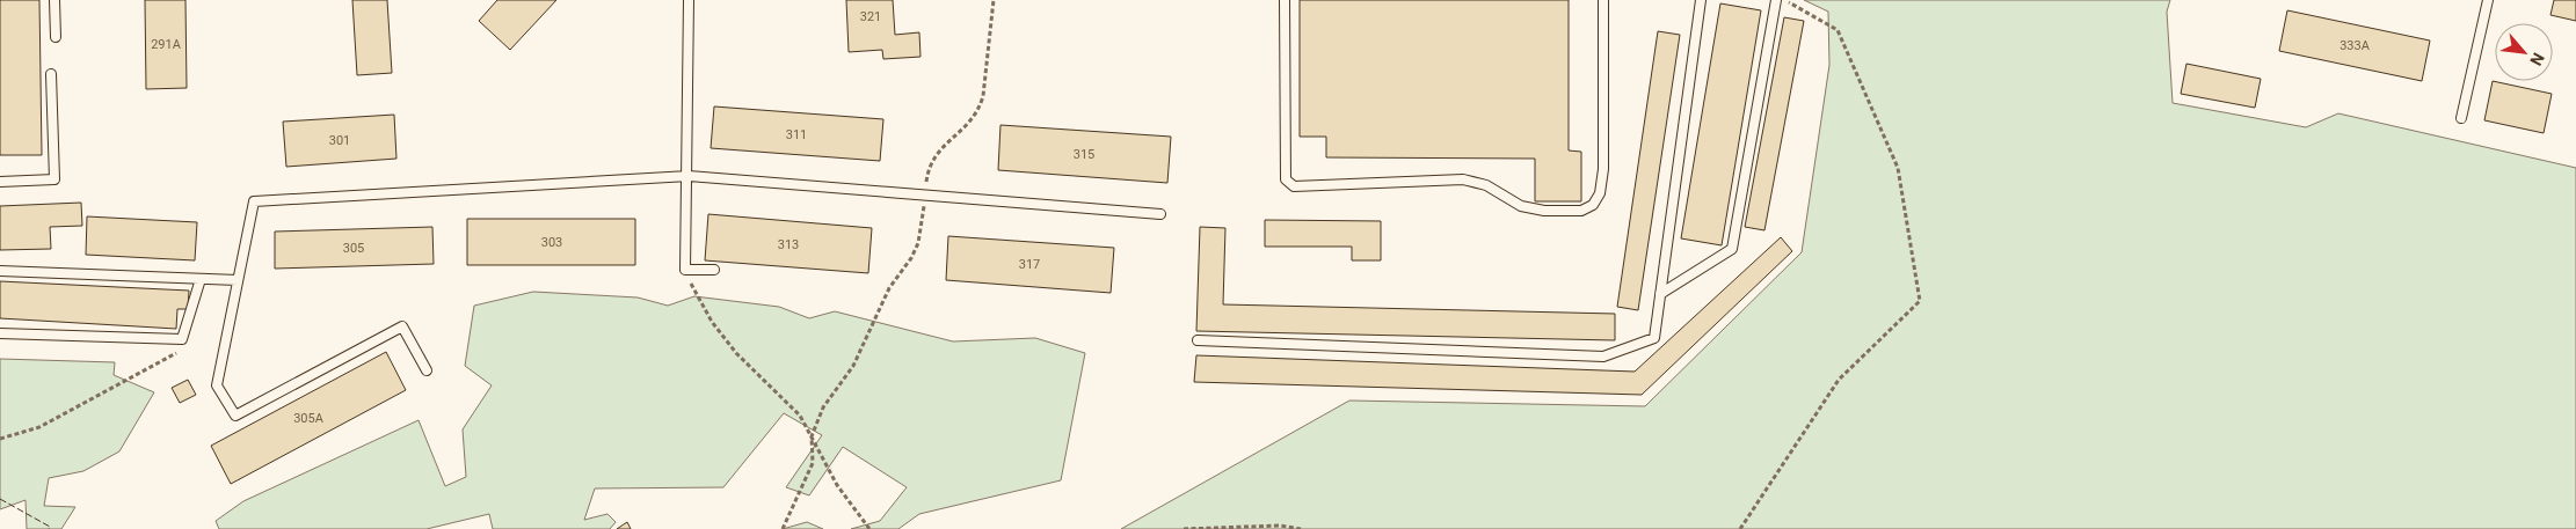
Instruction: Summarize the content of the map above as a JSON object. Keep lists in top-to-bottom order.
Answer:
{
  "house_numbers": [
    "321",
    "291А",
    "333А",
    "311",
    "301",
    "315",
    "303",
    "313",
    "305",
    "317",
    "305А"
  ],
  "north": "bottom right"
}
